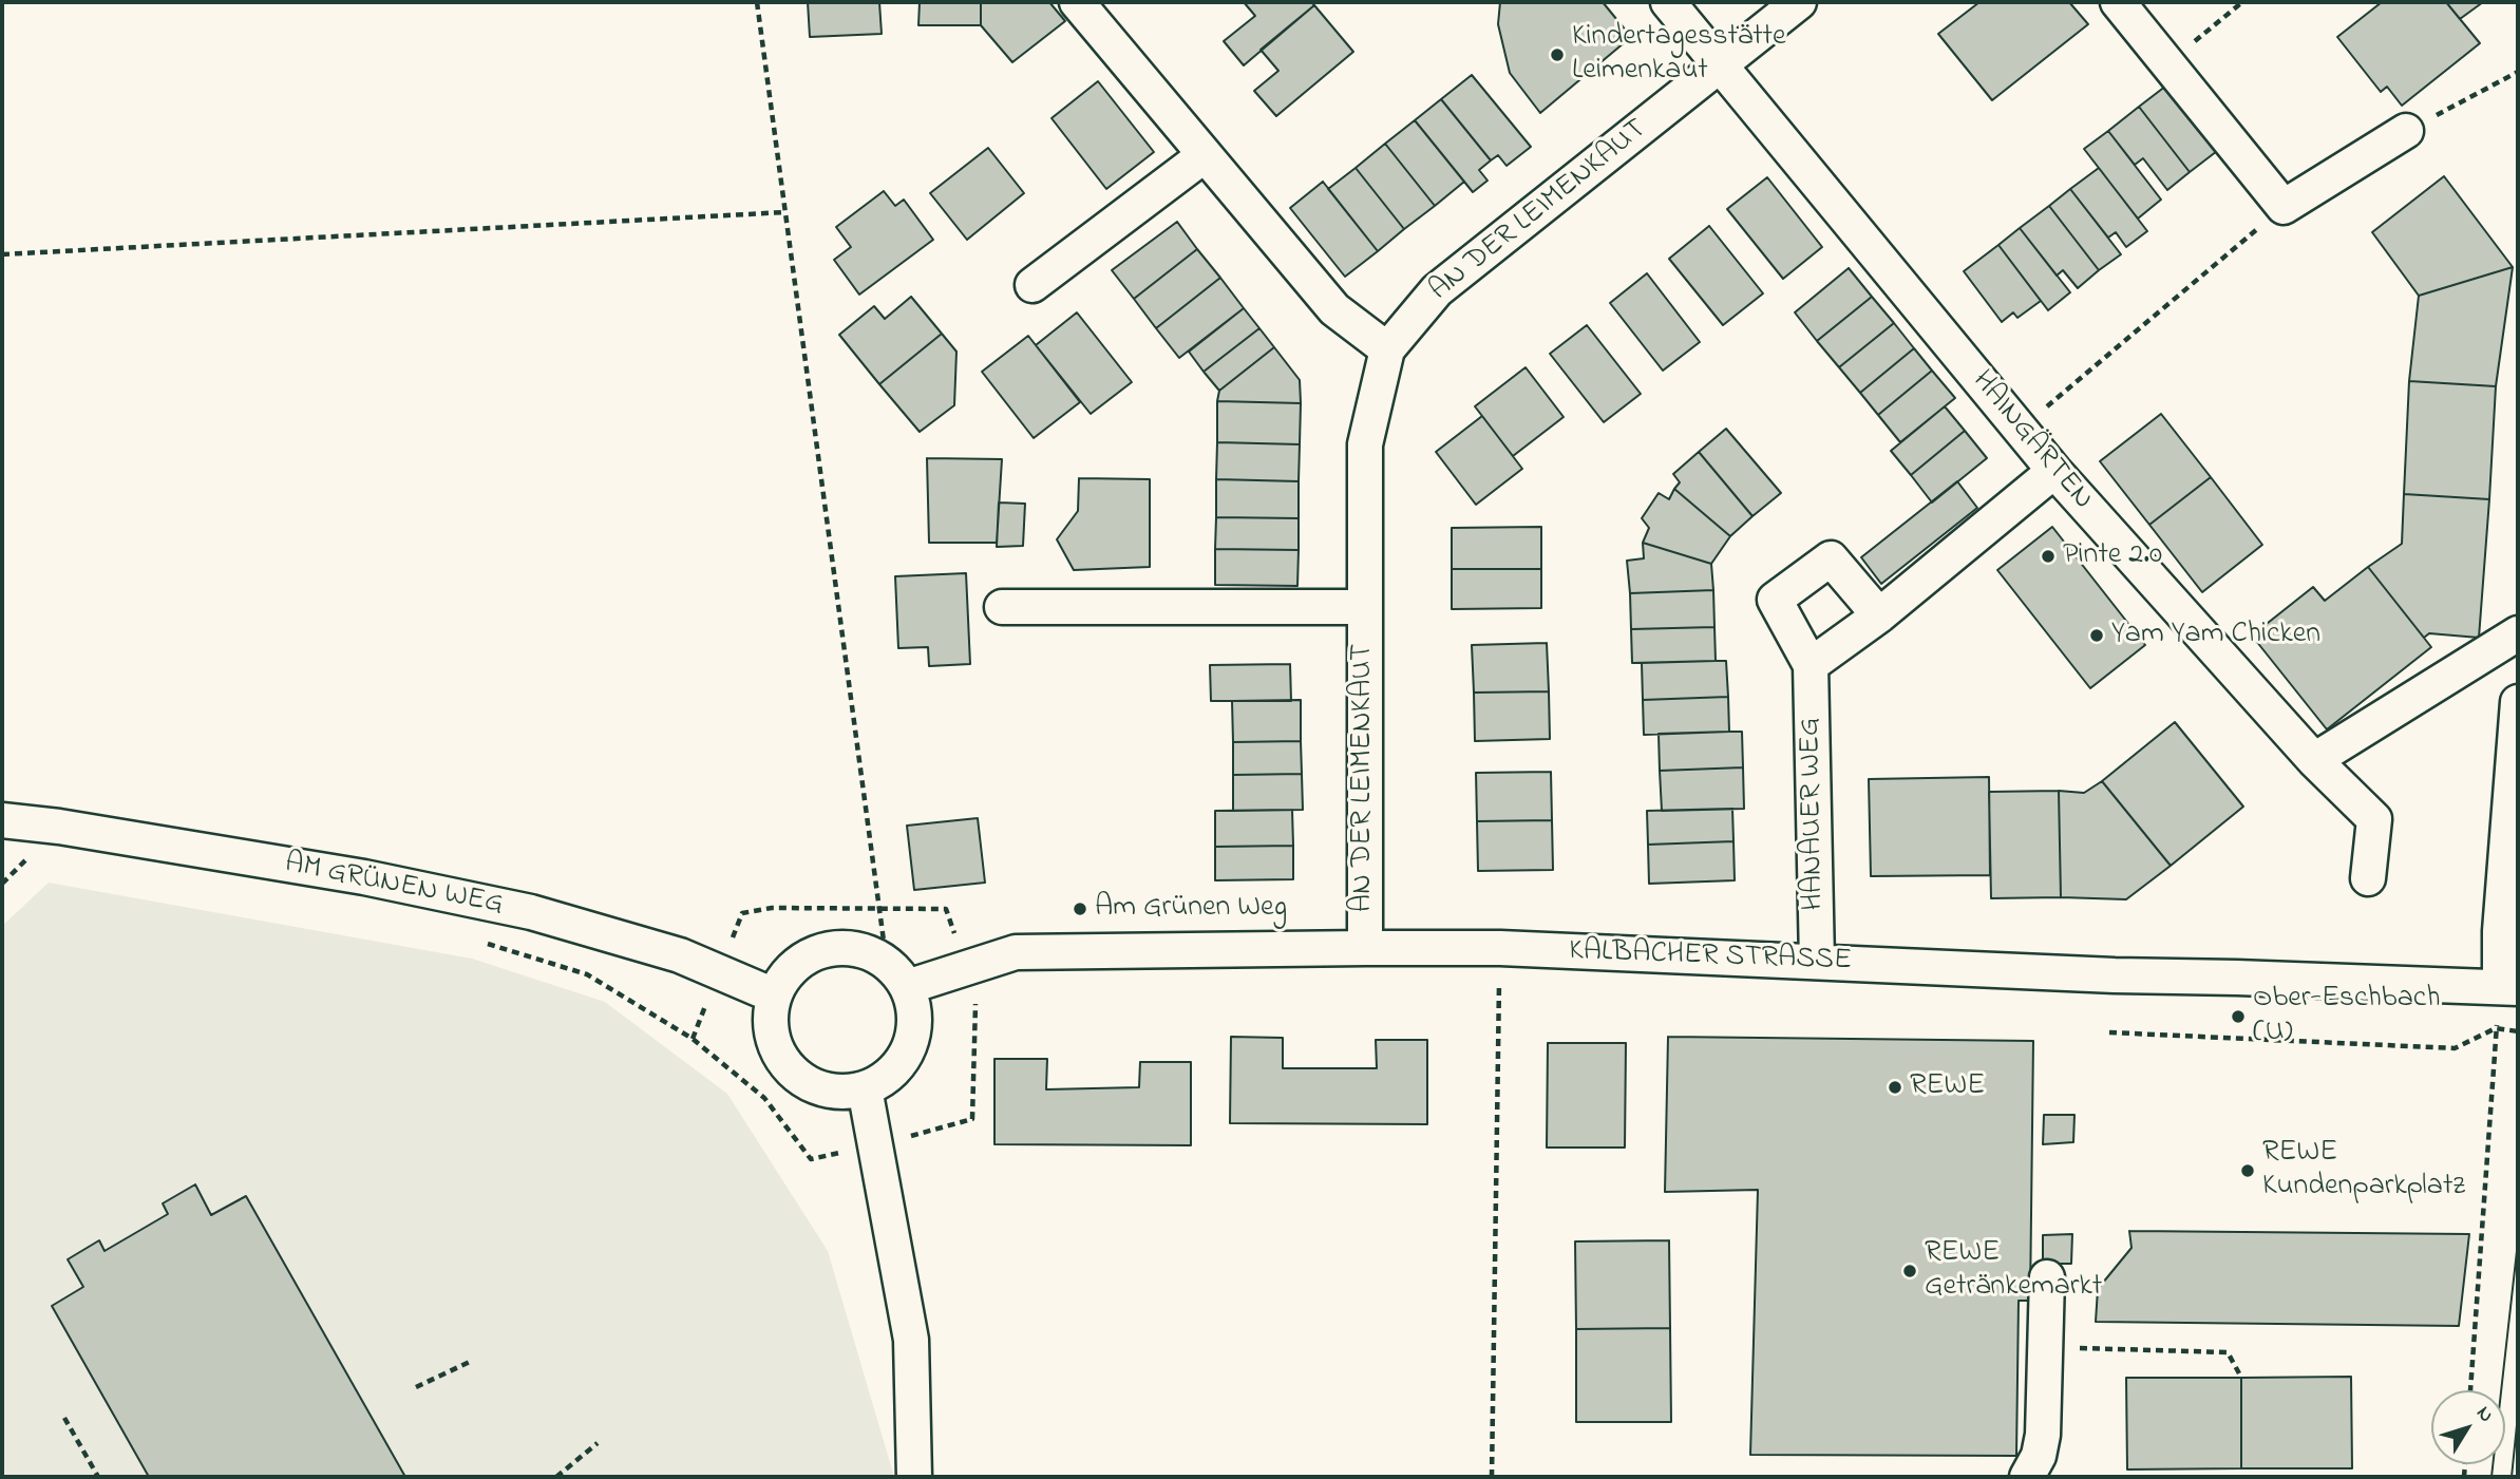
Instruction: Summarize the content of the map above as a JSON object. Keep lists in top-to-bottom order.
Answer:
{
  "streets": {
    "street": [
      "AN DER LEIMENKAUT",
      "HAINGÄRTEN",
      "HANAUER WEG",
      "AM GRÜNEN WEG",
      "KALBACHER STRASSE"
    ]
  },
  "crossings": [
    ["AN DER LEIMENKAUT", "HAINGÄRTEN"],
    ["AN DER LEIMENKAUT", "KALBACHER STRASSE"],
    ["HANAUER WEG", "KALBACHER STRASSE"],
    ["AM GRÜNEN WEG", "KALBACHER STRASSE"]
  ],
  "places": [
    "Kindertagesstätte Leimenkaut",
    "Pinte 2.0",
    "Yam Yam Chicken",
    "Am Grünen Weg",
    "Ober-Eschbach (U)",
    "REWE",
    "REWE Kundenparkplatz",
    "REWE Getränkemarkt"
  ],
  "north": "top right"
}
